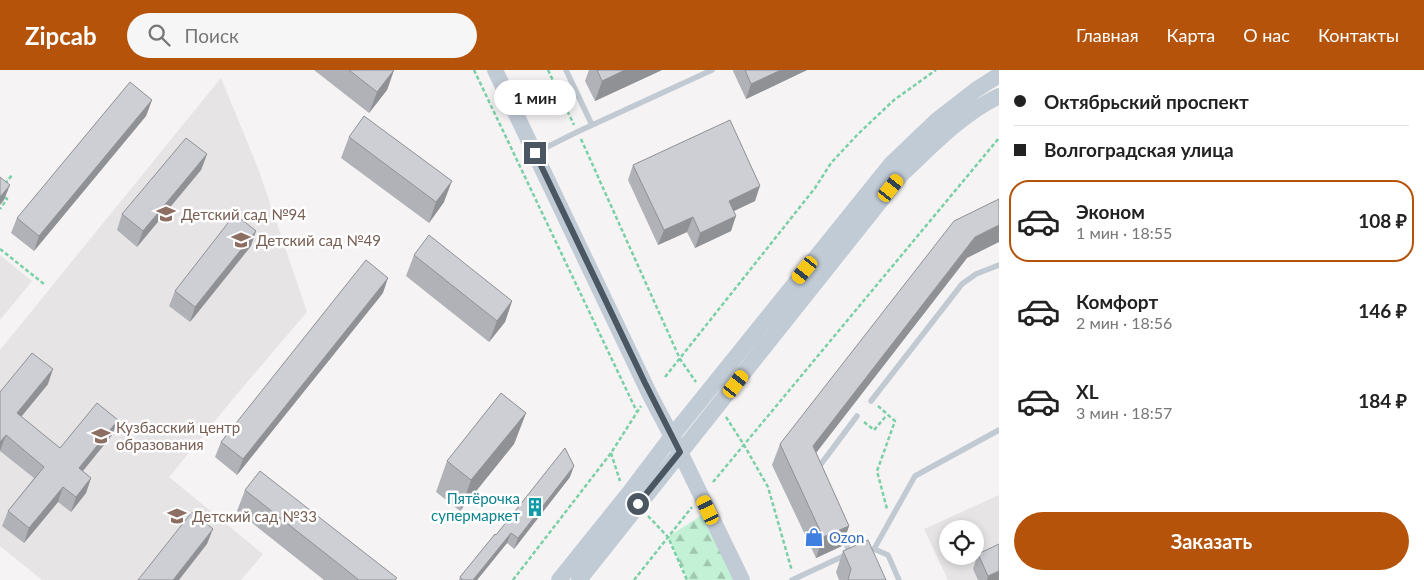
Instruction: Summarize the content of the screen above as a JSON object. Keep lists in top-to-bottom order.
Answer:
{
  "places": {
    "school or university": [
      "Детский сад №94",
      "Детский сад №49",
      "Кузбасский центр образования",
      "Детский сад №33"
    ],
    "building": ["Пятёрочка супермаркет"],
    "shop": ["Ozon"]
  },
  "page": {
    "header": "Zipcab",
    "search": "Поиск",
    "nav": [
      "Главная",
      "Карта",
      "О нас",
      "Контакты"
    ],
    "banner": ["Октябрьский проспект", "Волгоградская улица"],
    "bubble": "1 мин",
    "list": [
      {
        "name": "Эконом",
        "note": "1 мин · 18:55",
        "value": "108 ₽"
      },
      {
        "name": "Комфорт",
        "note": "2 мин · 18:56",
        "value": "146 ₽"
      },
      {
        "name": "XL",
        "note": "3 мин · 18:57",
        "value": "184 ₽"
      }
    ],
    "buttons": "Заказать"
  }
}
